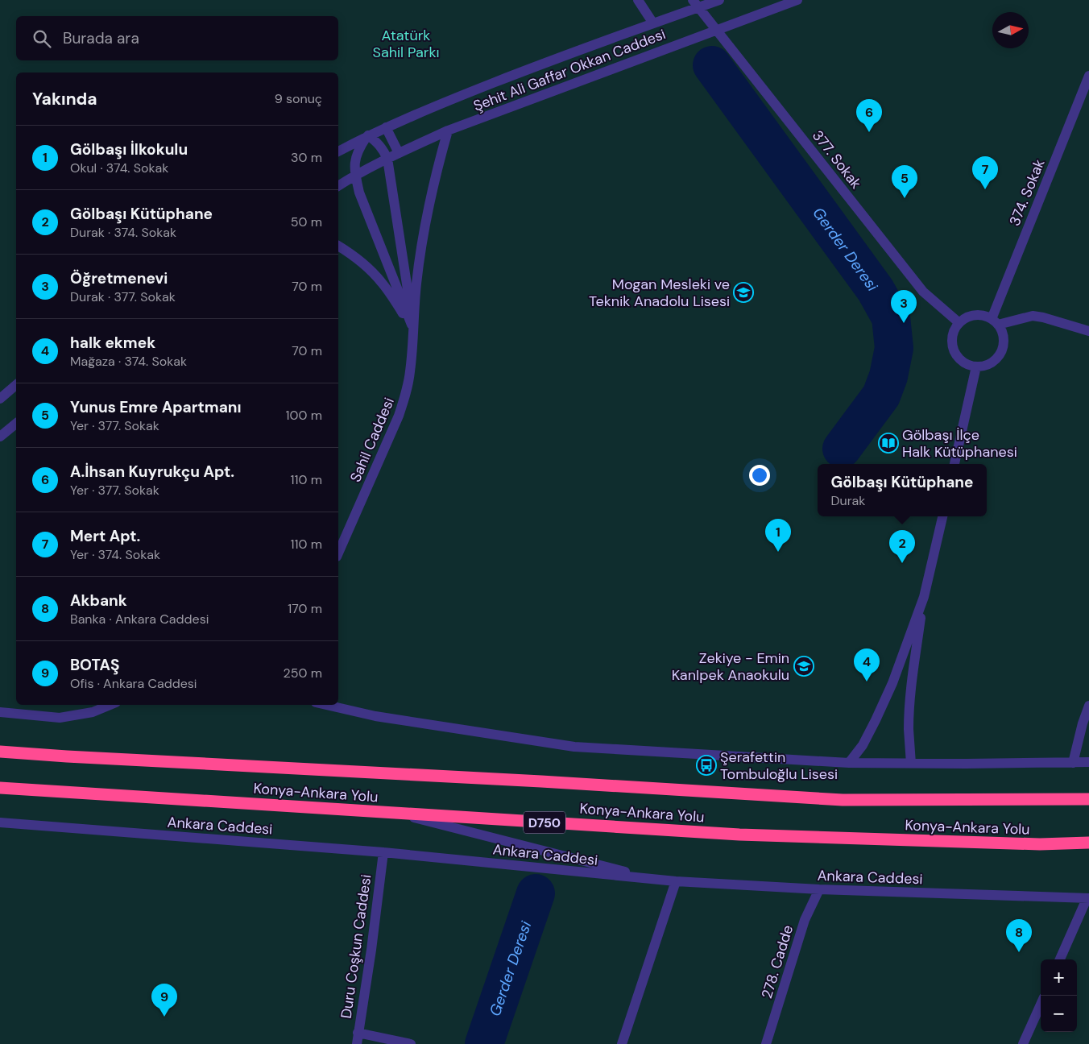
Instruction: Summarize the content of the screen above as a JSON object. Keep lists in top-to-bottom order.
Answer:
{
  "streets": {
    "highway": ["Konya-Ankara Yolu", "D750"],
    "street": [
      "Şehit Ali Gaffar Okkan Caddesi",
      "377. Sokak",
      "374. Sokak",
      "Sahil Caddesi",
      "Ankara Caddesi",
      "Duru Coşkun Caddesi",
      "278. Cadde"
    ]
  },
  "crossings": [
    ["Şehit Ali Gaffar Okkan Caddesi", "377. Sokak"],
    ["Şehit Ali Gaffar Okkan Caddesi", "Sahil Caddesi"],
    ["377. Sokak", "374. Sokak"],
    ["Ankara Caddesi", "Duru Coşkun Caddesi"],
    ["Ankara Caddesi", "278. Cadde"]
  ],
  "water": ["Gerder Deresi"],
  "parks": ["Atatürk Sahil Parkı"],
  "places": {
    "school or university": ["Mogan Mesleki ve Teknik Anadolu Lisesi", "Zekiye - Emin KanIpek Anaokulu"],
    "library": ["Gölbaşı İlçe Halk Kütüphanesi"],
    "bus stop": ["Şerafettin Tombuloğlu Lisesi"]
  },
  "north": "right",
  "page": {
    "search": "Burada ara",
    "heading": ["Yakında", "9 sonuç"],
    "pins": [
      "6",
      "7",
      "5",
      "3",
      "1",
      "2",
      "4",
      "8",
      "9"
    ],
    "list": [
      {
        "mark": "1",
        "name": "Gölbaşı İlkokulu",
        "note": "Okul · 374. Sokak",
        "value": "30 m"
      },
      {
        "mark": "2",
        "name": "Gölbaşı Kütüphane",
        "note": "Durak · 374. Sokak",
        "value": "50 m"
      },
      {
        "mark": "3",
        "name": "Öğretmenevi",
        "note": "Durak · 377. Sokak",
        "value": "70 m"
      },
      {
        "mark": "4",
        "name": "halk ekmek",
        "note": "Mağaza · 374. Sokak",
        "value": "70 m"
      },
      {
        "mark": "5",
        "name": "Yunus Emre Apartmanı",
        "note": "Yer · 377. Sokak",
        "value": "100 m"
      },
      {
        "mark": "6",
        "name": "A.İhsan Kuyrukçu Apt.",
        "note": "Yer · 377. Sokak",
        "value": "110 m"
      },
      {
        "mark": "7",
        "name": "Mert Apt.",
        "note": "Yer · 374. Sokak",
        "value": "110 m"
      },
      {
        "mark": "8",
        "name": "Akbank",
        "note": "Banka · Ankara Caddesi",
        "value": "170 m"
      },
      {
        "mark": "9",
        "name": "BOTAŞ",
        "note": "Ofis · Ankara Caddesi",
        "value": "250 m"
      }
    ],
    "popup": ["Gölbaşı Kütüphane", "Durak"],
    "map_buttons": ["+", "−"]
  }
}
